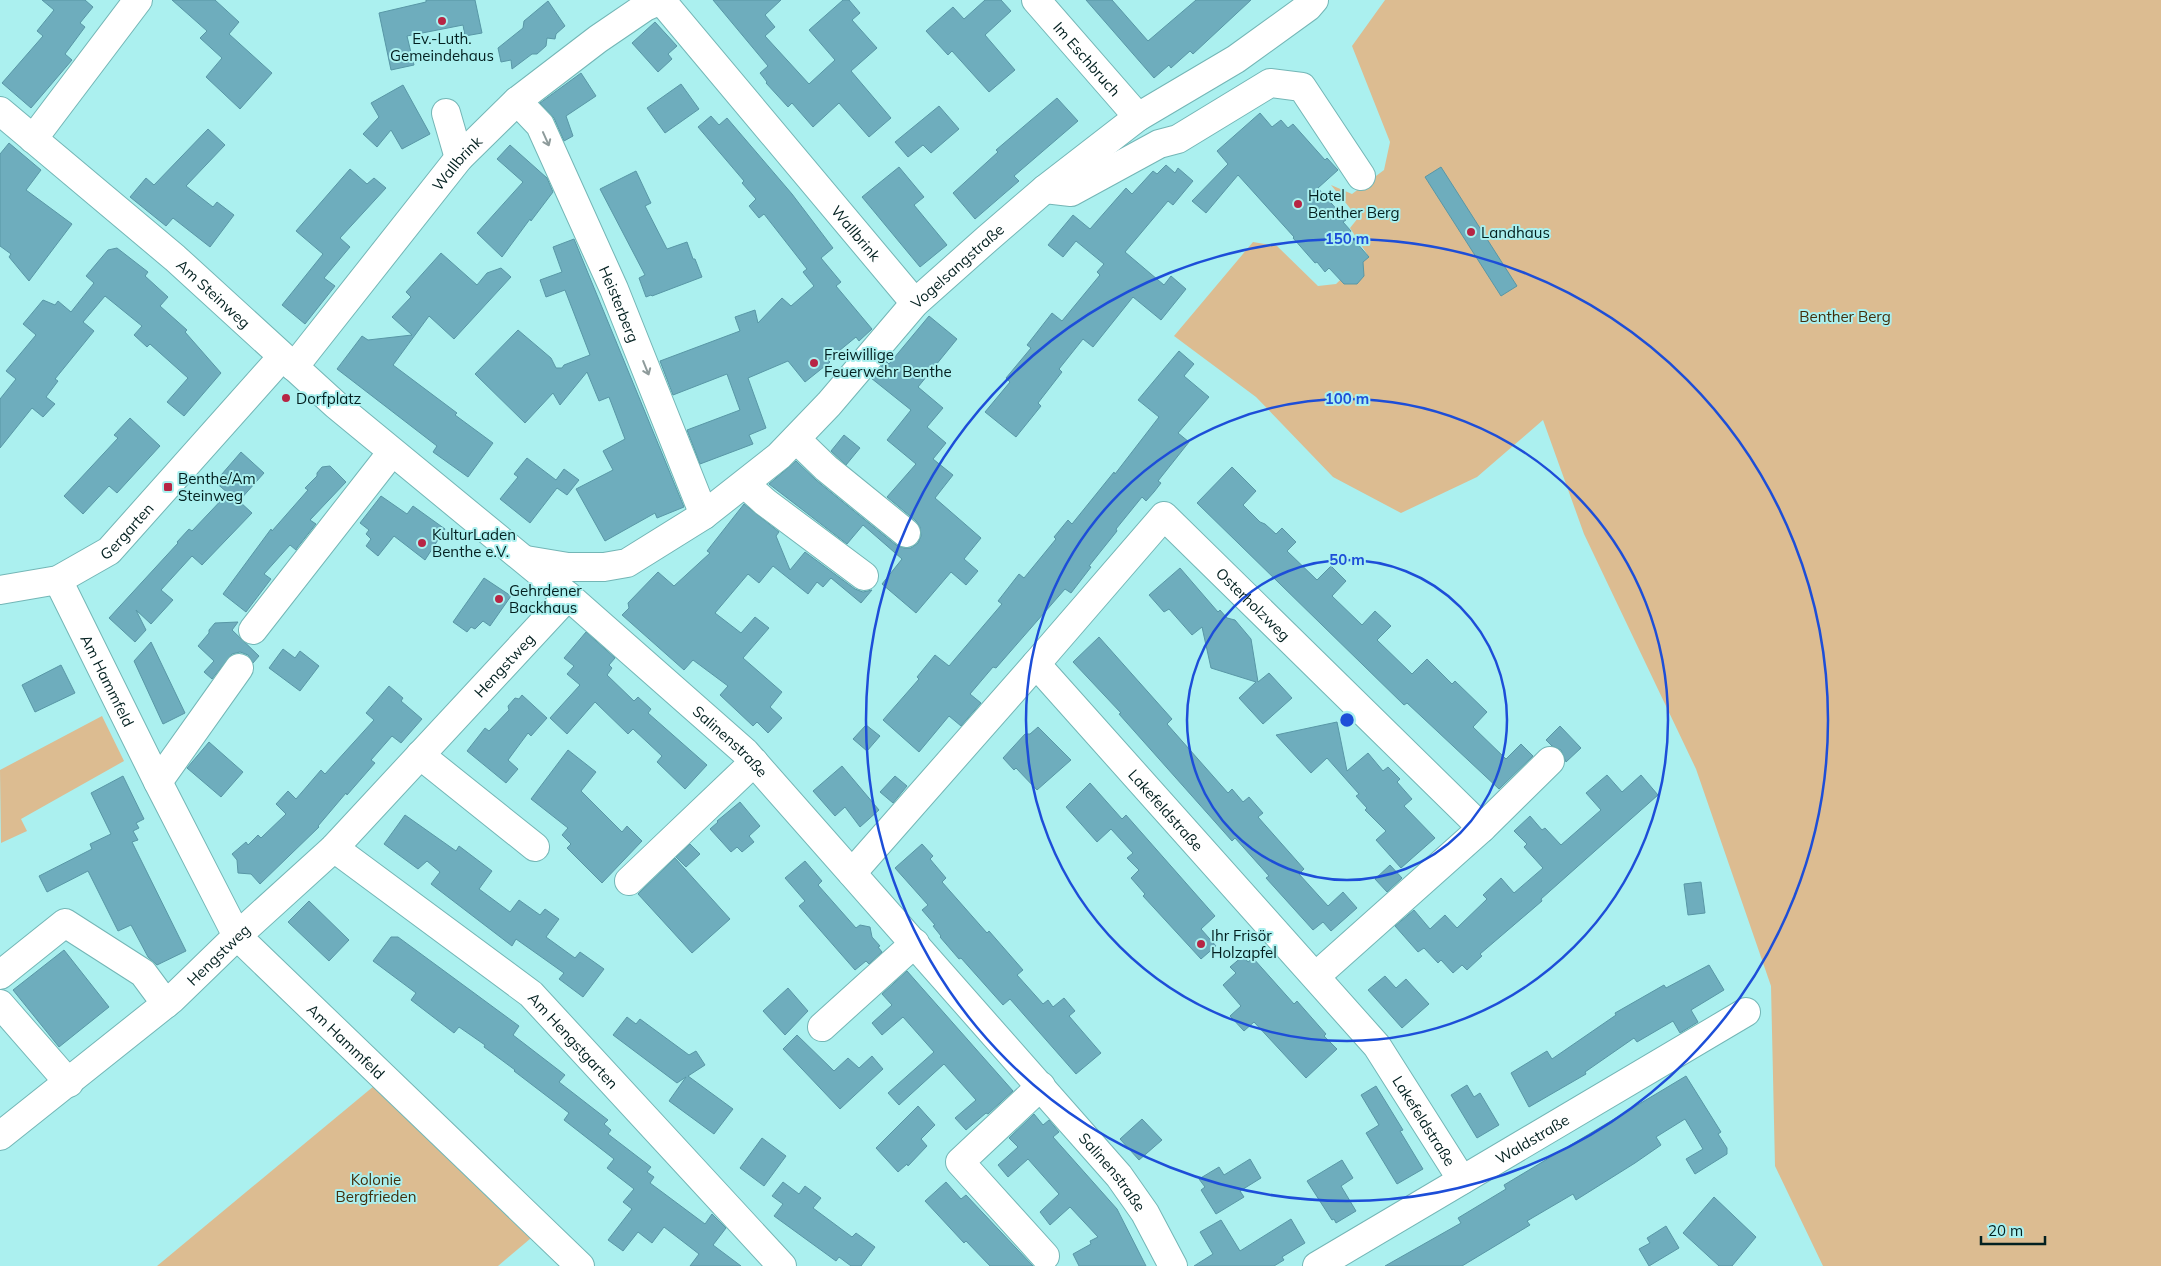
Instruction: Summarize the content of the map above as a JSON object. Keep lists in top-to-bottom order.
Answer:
{
  "streets": {
    "street": [
      "Im Eschbruch",
      "Wallbrink",
      "Vogelsangstraße",
      "Am Steinweg",
      "Heisterberg",
      "Gergarten",
      "Osterholzweg",
      "Hengstweg",
      "Am Hammfeld",
      "Salinenstraße",
      "Lakefeldstraße",
      "Am Hengstgarten",
      "Waldstraße"
    ]
  },
  "crossings": [
    ["Im Eschbruch", "Vogelsangstraße"],
    ["Wallbrink", "Vogelsangstraße"],
    ["Wallbrink", "Am Steinweg"],
    ["Wallbrink", "Heisterberg"],
    ["Wallbrink", "Gergarten"],
    ["Vogelsangstraße", "Am Steinweg"],
    ["Vogelsangstraße", "Heisterberg"],
    ["Vogelsangstraße", "Hengstweg"],
    ["Vogelsangstraße", "Salinenstraße"],
    ["Am Steinweg", "Gergarten"],
    ["Am Steinweg", "Salinenstraße"],
    ["Gergarten", "Am Hammfeld"],
    ["Osterholzweg", "Lakefeldstraße"],
    ["Hengstweg", "Am Hammfeld"],
    ["Hengstweg", "Salinenstraße"],
    ["Hengstweg", "Am Hengstgarten"],
    ["Lakefeldstraße", "Waldstraße"]
  ],
  "one_way": ["Heisterberg"],
  "parks": ["Benther Berg", "Kolonie Bergfrieden"],
  "places": {
    "other": [
      "Ev.-Luth. Gemeindehaus",
      "Hotel Benther Berg",
      "Landhaus",
      "Freiwillige Feuerwehr Benthe",
      "Dorfplatz",
      "KulturLaden Benthe e.V.",
      "Gehrdener Backhaus",
      "Ihr Frisör Holzapfel"
    ],
    "transit": ["Benthe/Am Steinweg"]
  },
  "scale_bar": "20 m",
  "rings": ["150 m", "100 m", "50 m"]
}
